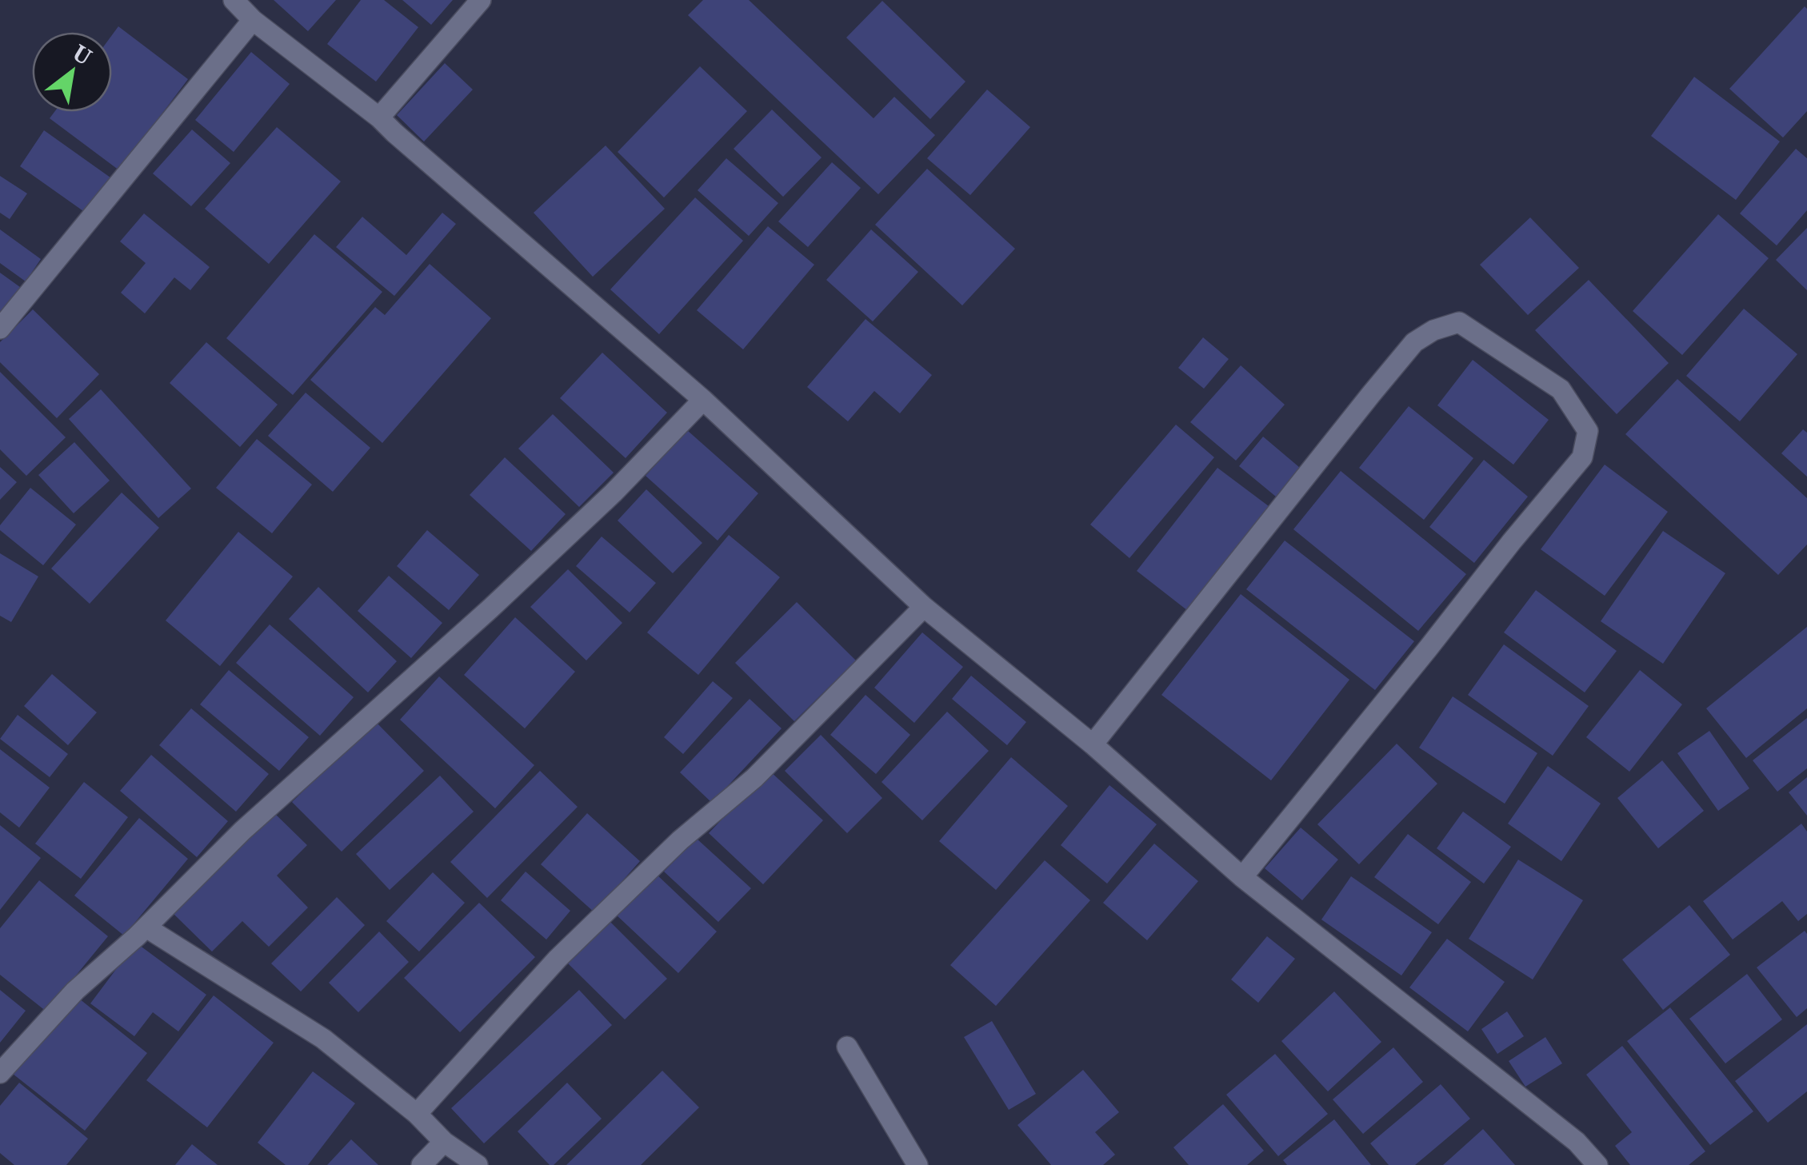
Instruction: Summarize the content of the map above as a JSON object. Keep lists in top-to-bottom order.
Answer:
{
  "north": "top right"
}
